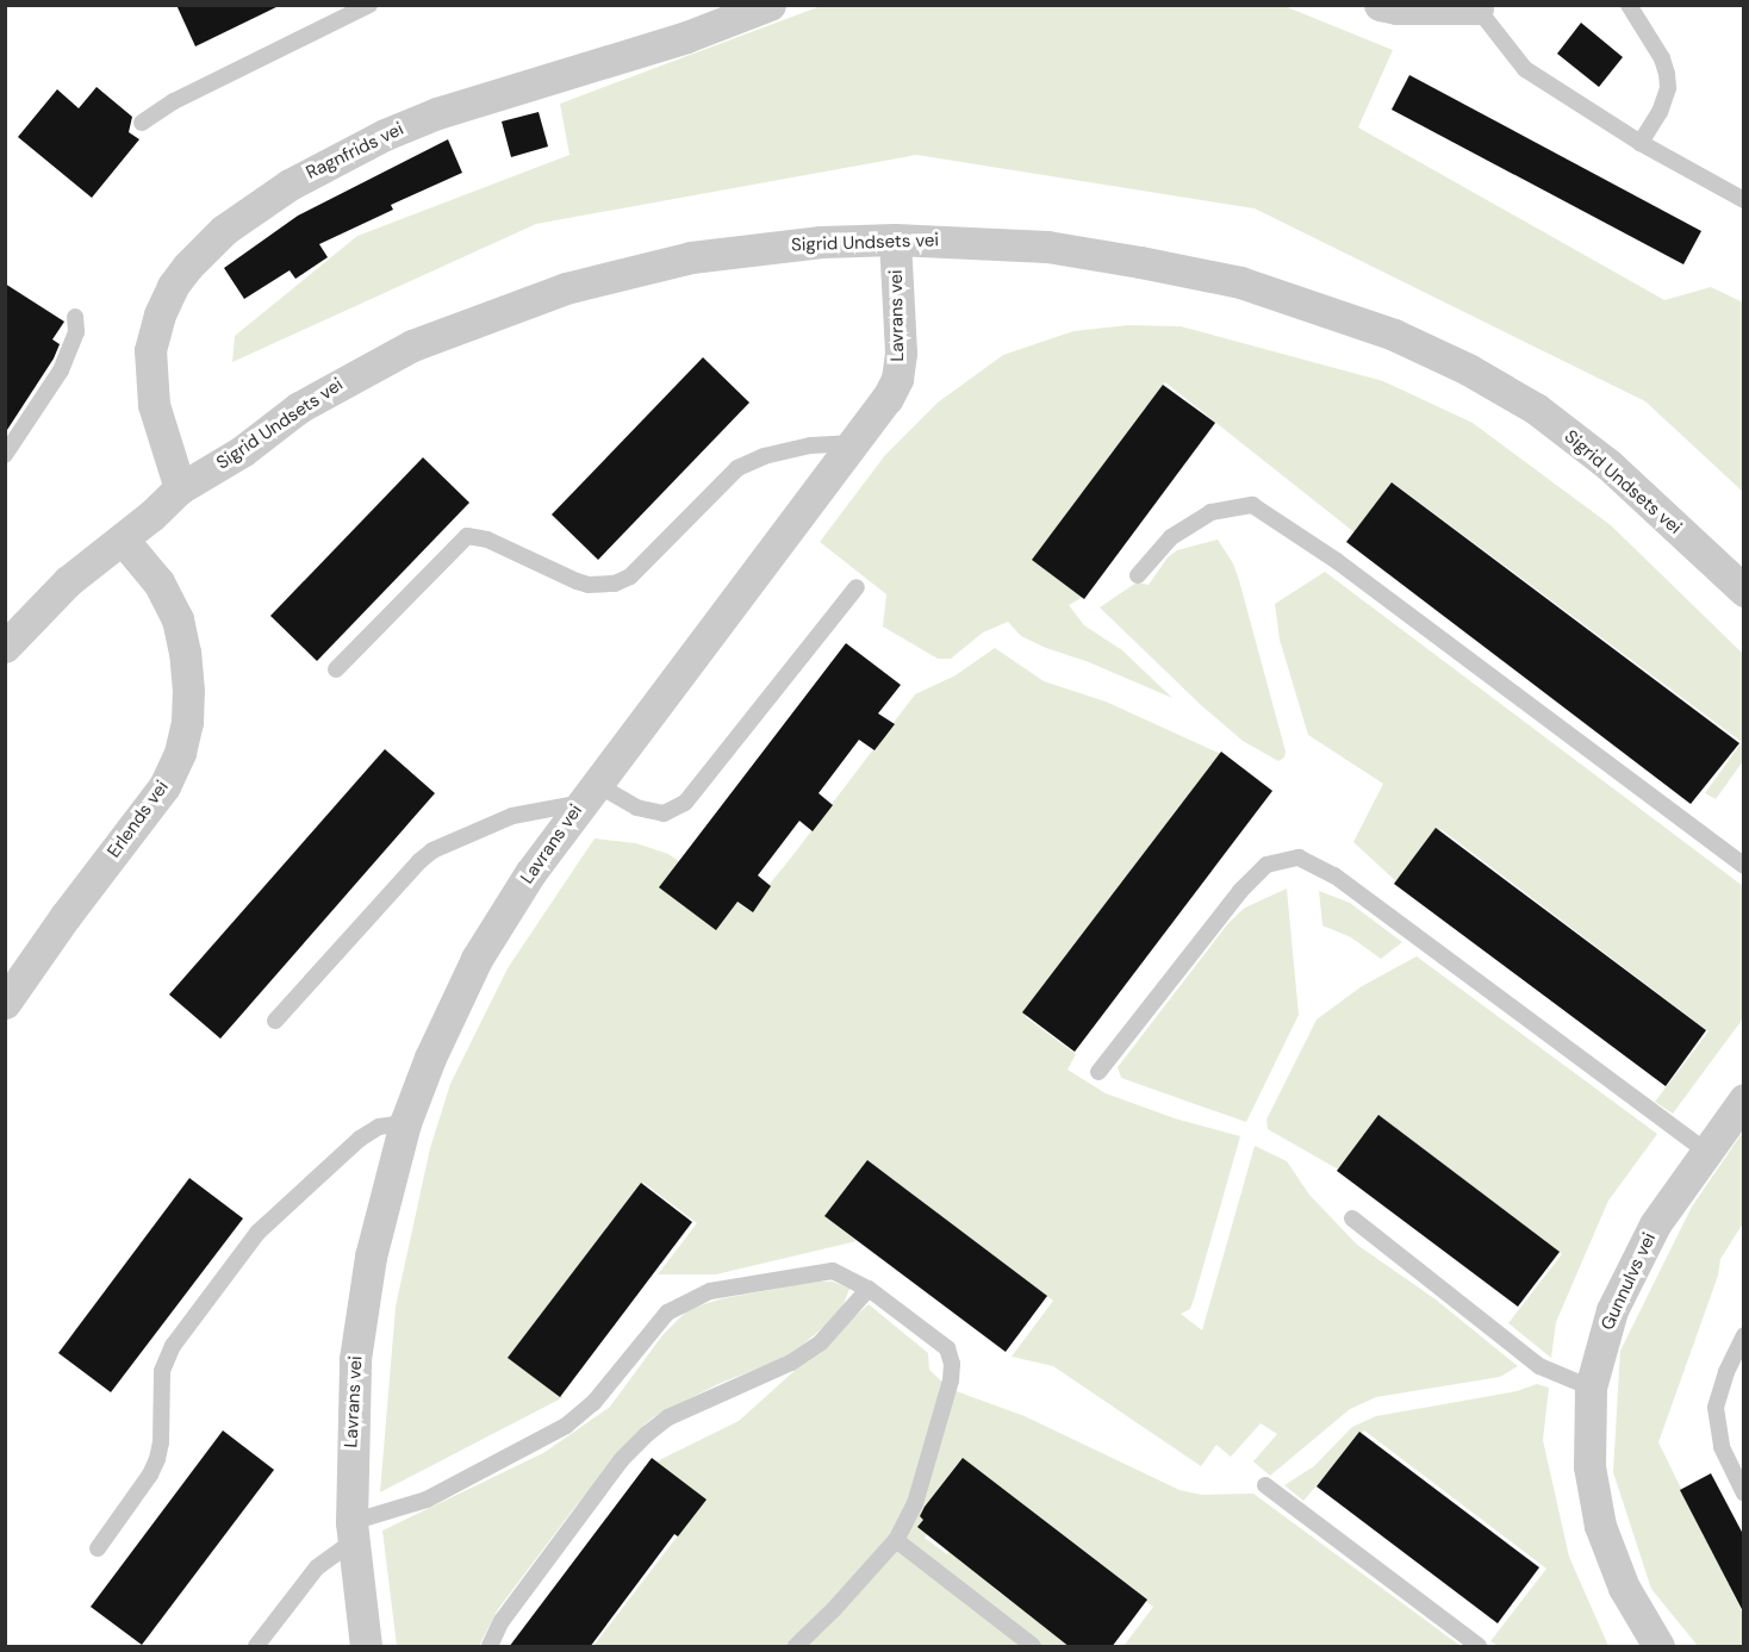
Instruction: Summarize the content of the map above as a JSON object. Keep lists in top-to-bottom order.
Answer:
{
  "streets": {
    "street": [
      "Ragnfrids vei",
      "Sigrid Undsets vei",
      "Lavrans vei",
      "Erlends vei",
      "Gunnulvs vei"
    ]
  },
  "crossings": [
    ["Ragnfrids vei", "Sigrid Undsets vei"],
    ["Sigrid Undsets vei", "Lavrans vei"],
    ["Sigrid Undsets vei", "Erlends vei"]
  ]
}
